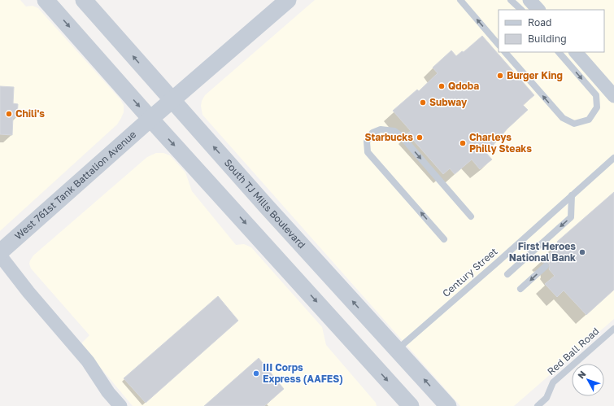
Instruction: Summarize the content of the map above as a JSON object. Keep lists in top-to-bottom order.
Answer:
{
  "streets": {
    "street": ["West 761st Tank Battalion Avenue", "South TJ Mills Boulevard"],
    "lane": ["Century Street", "Red Ball Road"]
  },
  "crossings": [
    ["West 761st Tank Battalion Avenue", "South TJ Mills Boulevard"],
    ["South TJ Mills Boulevard", "Century Street"]
  ],
  "places": [
    "Burger King",
    "Qdoba",
    "Subway",
    "Chili's",
    "Starbucks",
    "Charleys Philly Steaks",
    "First Heroes National Bank",
    "III Corps Express (AAFES)"
  ],
  "legend": ["Road", "Building"],
  "north": "top left"
}
